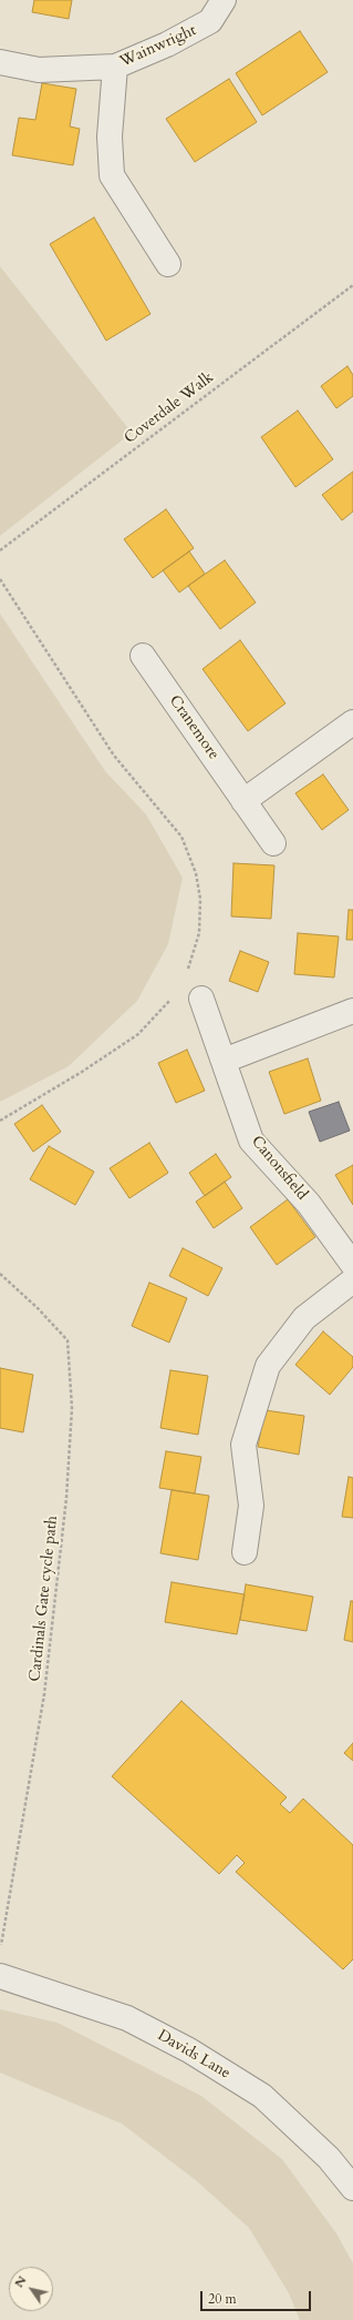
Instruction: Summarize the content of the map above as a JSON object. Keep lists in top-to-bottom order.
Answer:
{
  "streets": {
    "street": [
      "Wainwright",
      "Cranemore",
      "Canonsfield",
      "Davids Lane"
    ],
    "path": ["Coverdale Walk", "Cardinals Gate cycle path"]
  },
  "scale_bar": "20 m",
  "north": "top left"
}
